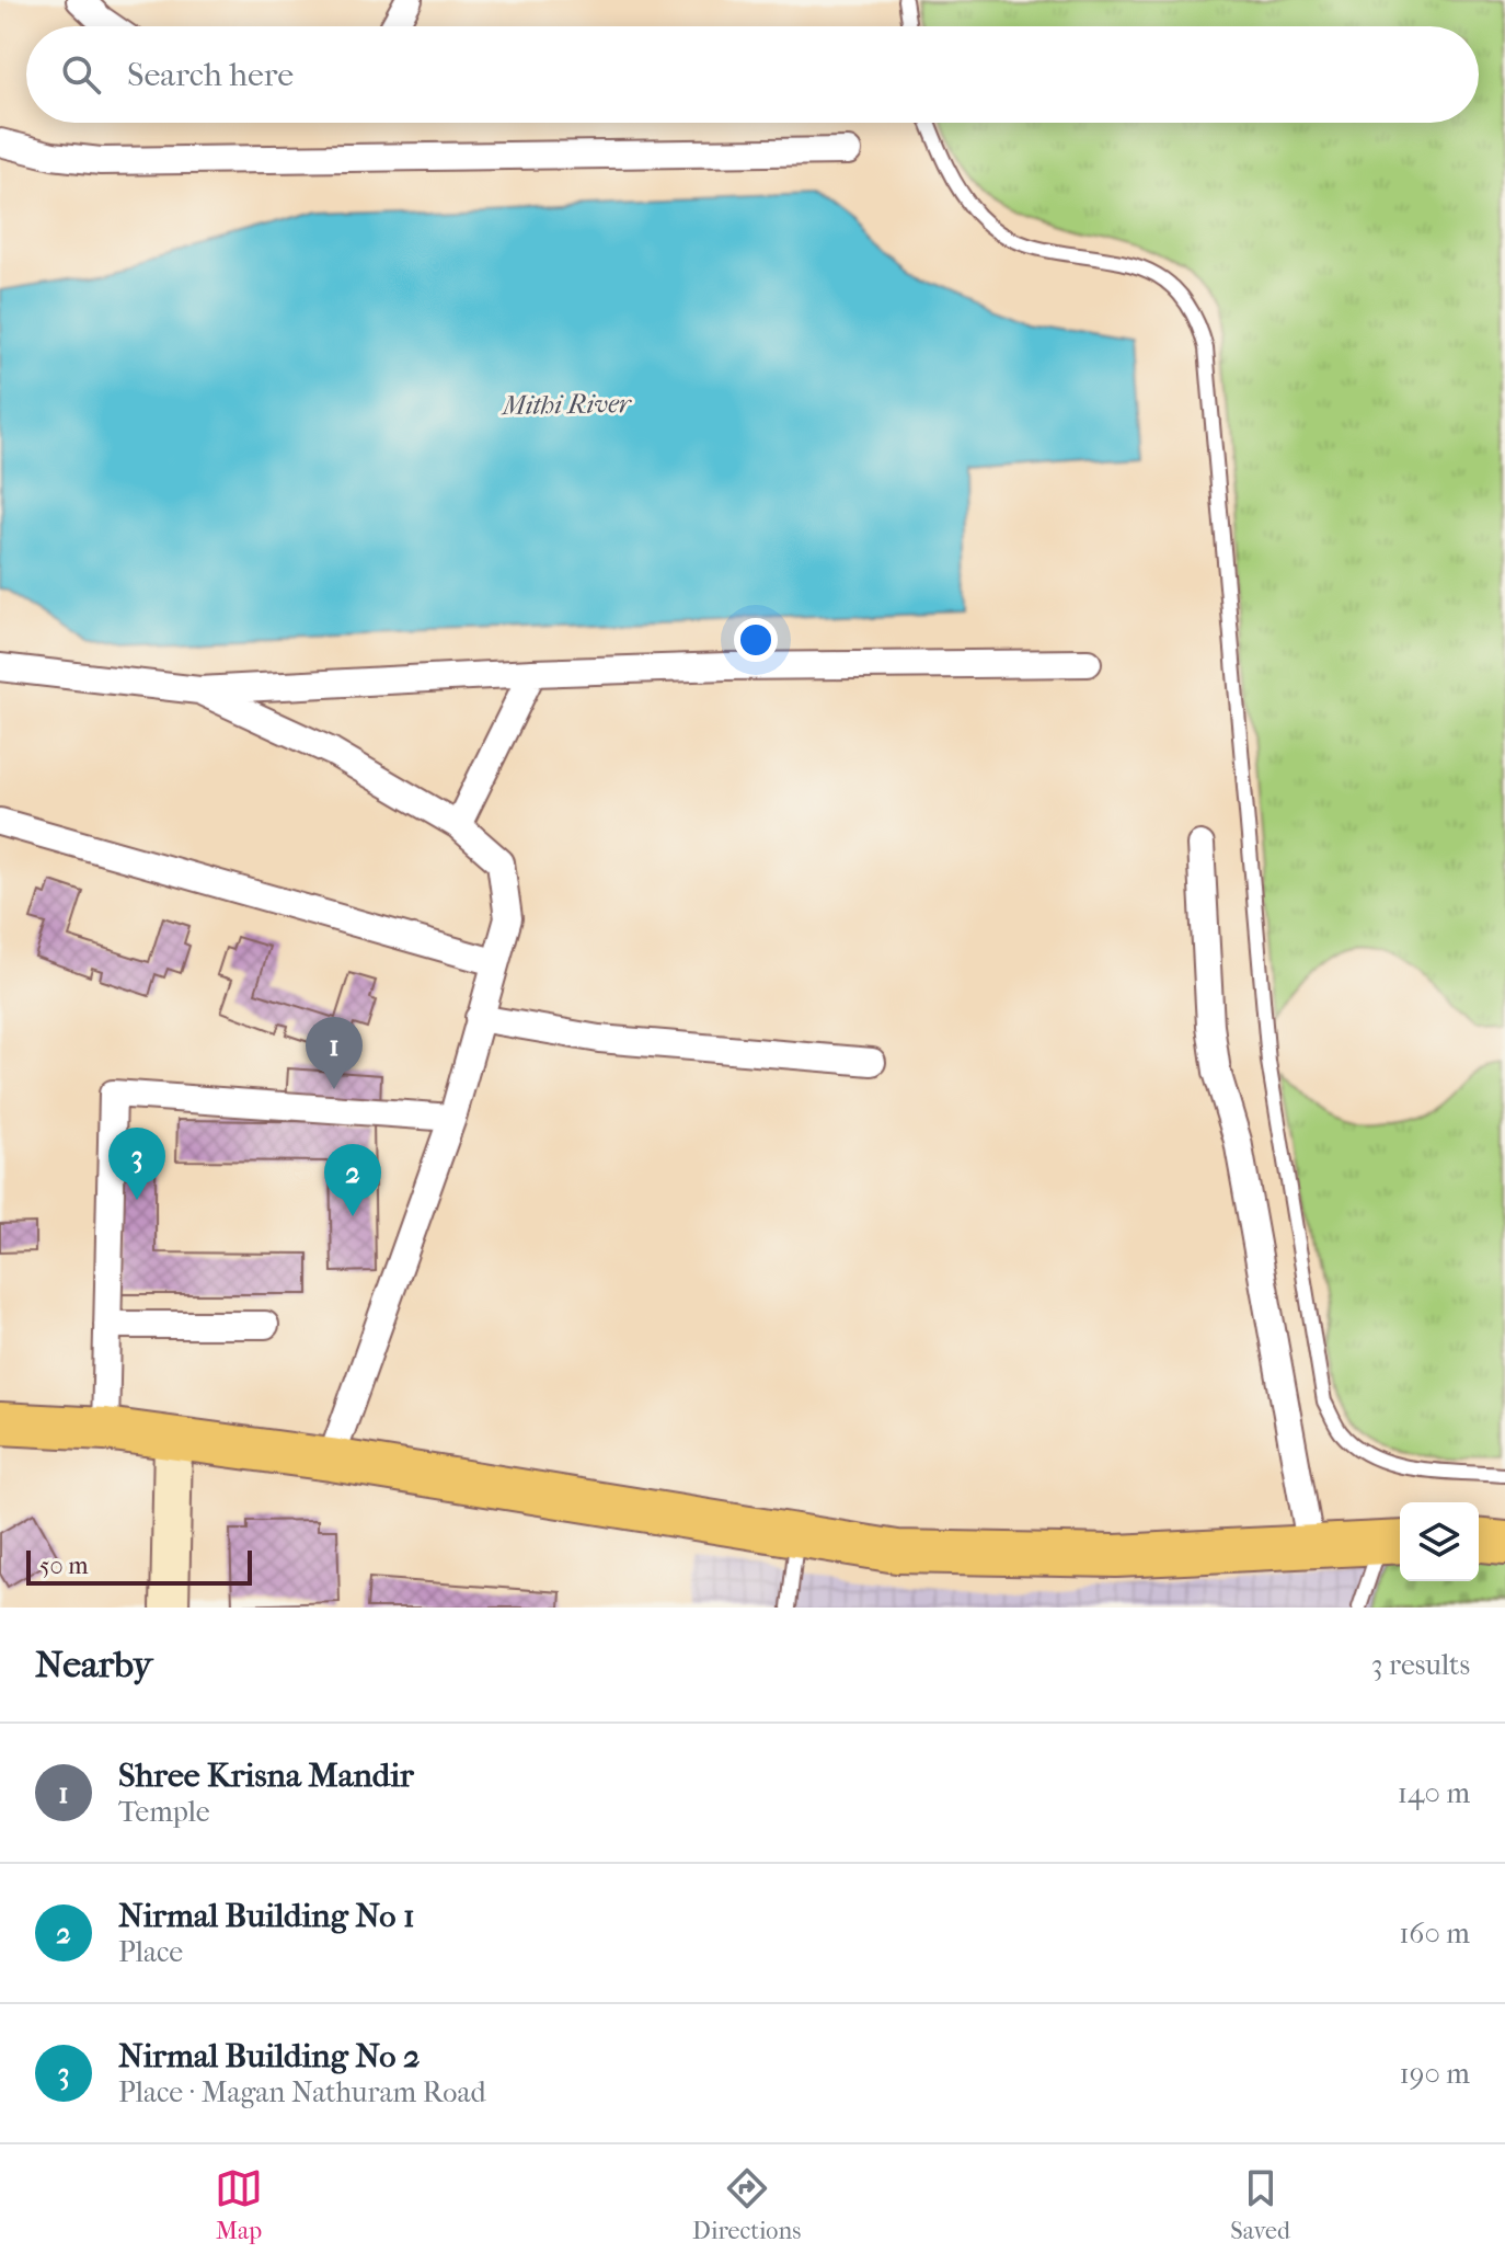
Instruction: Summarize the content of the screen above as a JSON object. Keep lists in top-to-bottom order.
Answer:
{
  "water": ["Mithi River"],
  "scale_bar": "50 m",
  "page": {
    "search": "Search here",
    "pins": ["1", "3", "2"],
    "scale": "50 m",
    "heading": ["Nearby", "3 results"],
    "list": [
      {
        "mark": "1",
        "name": "Shree Krisna Mandir",
        "note": "Temple",
        "value": "140 m"
      },
      {
        "mark": "2",
        "name": "Nirmal Building No 1",
        "note": "Place",
        "value": "160 m"
      },
      {
        "mark": "3",
        "name": "Nirmal Building No 2",
        "note": "Place · Magan Nathuram Road",
        "value": "190 m"
      }
    ],
    "nav": ["Map", "Directions", "Saved"]
  }
}
